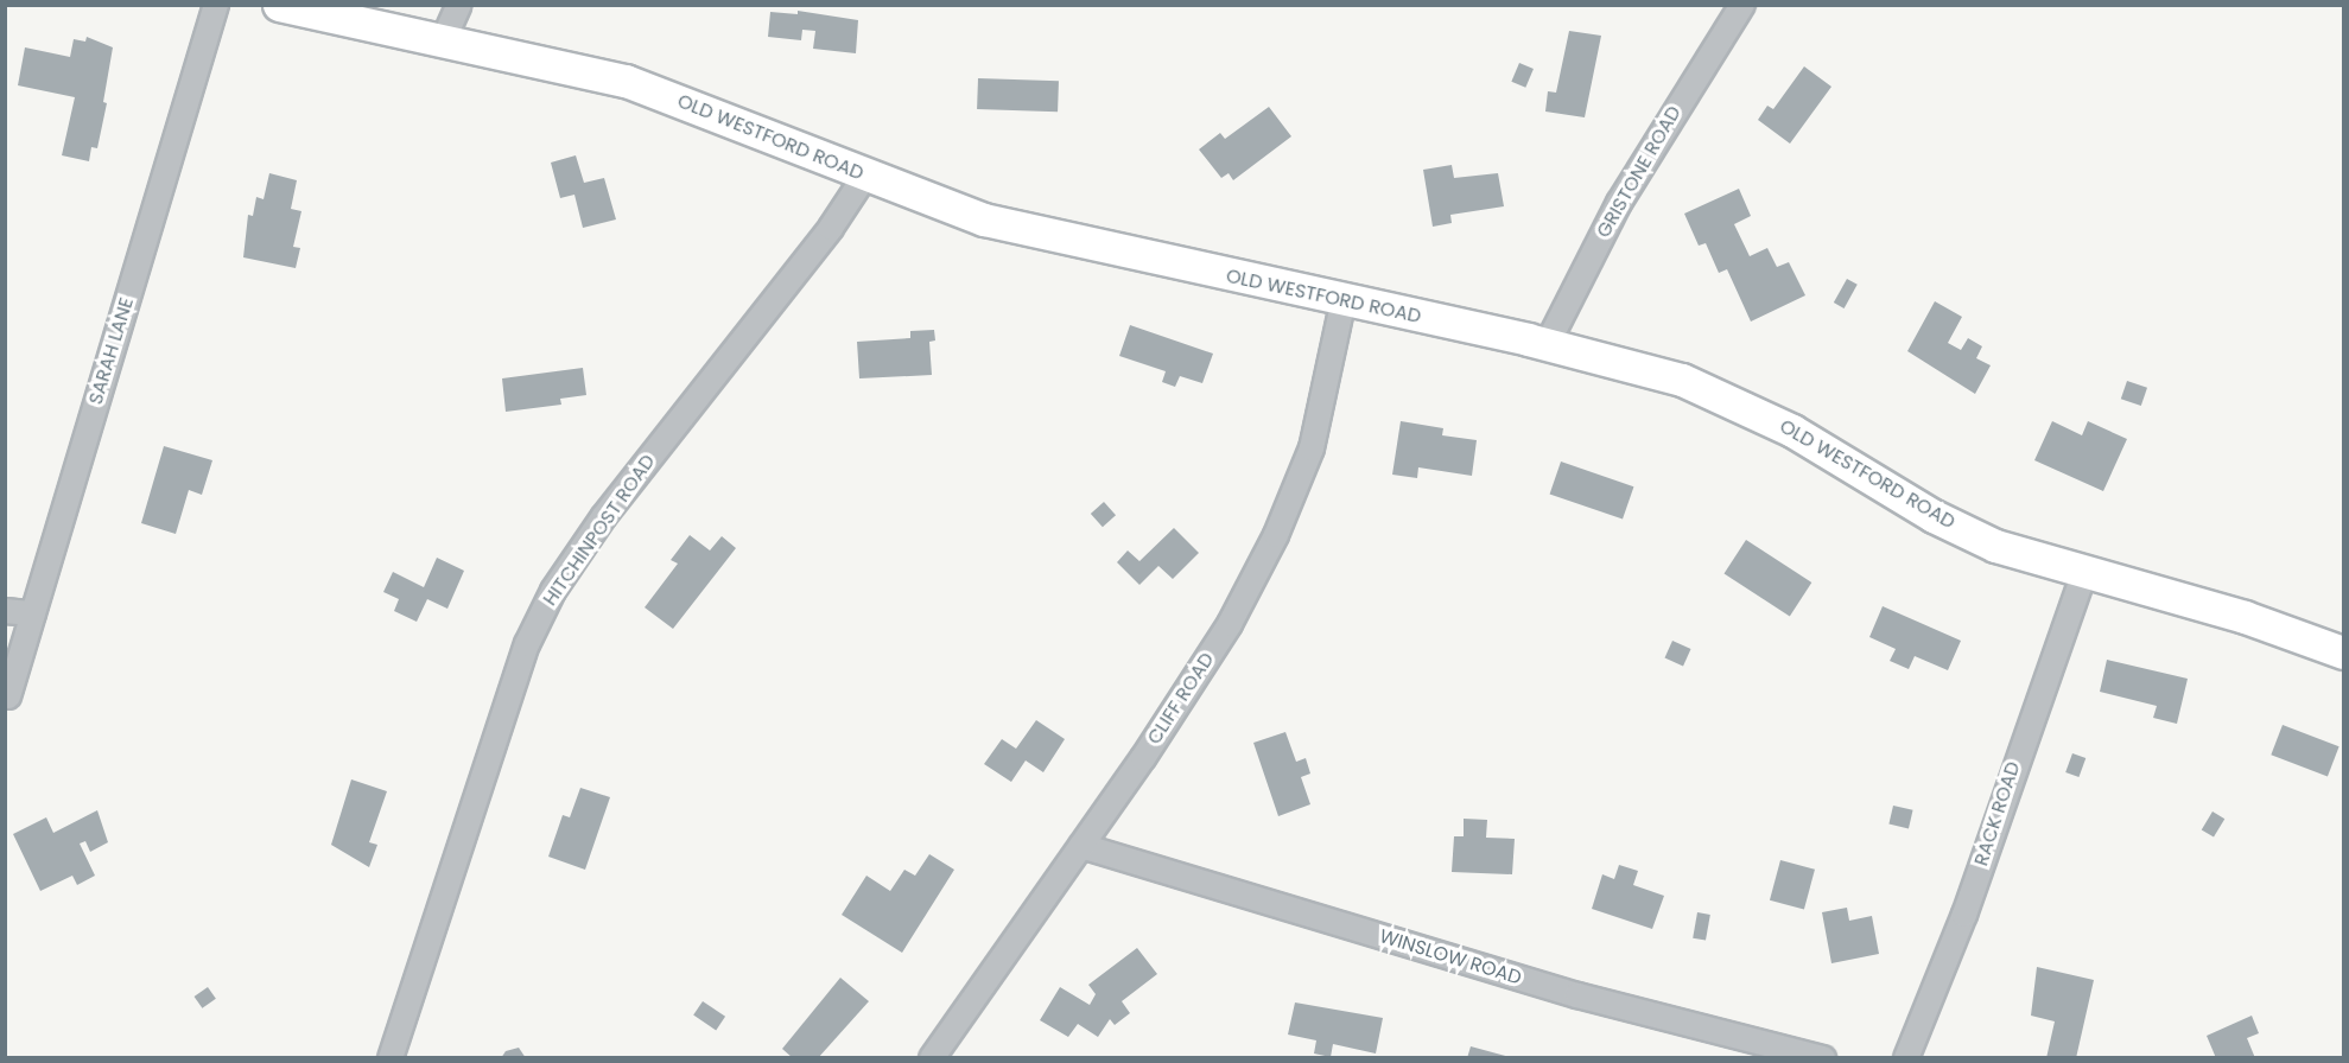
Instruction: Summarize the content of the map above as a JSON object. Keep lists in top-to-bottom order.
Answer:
{
  "streets": {
    "main road": ["OLD WESTFORD ROAD"],
    "street": [
      "GRISTONE ROAD",
      "SARAH LANE",
      "HITCHINPOST ROAD",
      "CLIFF ROAD",
      "RACK ROAD",
      "WINSLOW ROAD"
    ]
  },
  "crossings": [
    ["OLD WESTFORD ROAD", "GRISTONE ROAD"],
    ["OLD WESTFORD ROAD", "HITCHINPOST ROAD"],
    ["OLD WESTFORD ROAD", "CLIFF ROAD"],
    ["OLD WESTFORD ROAD", "RACK ROAD"],
    ["CLIFF ROAD", "WINSLOW ROAD"]
  ]
}
